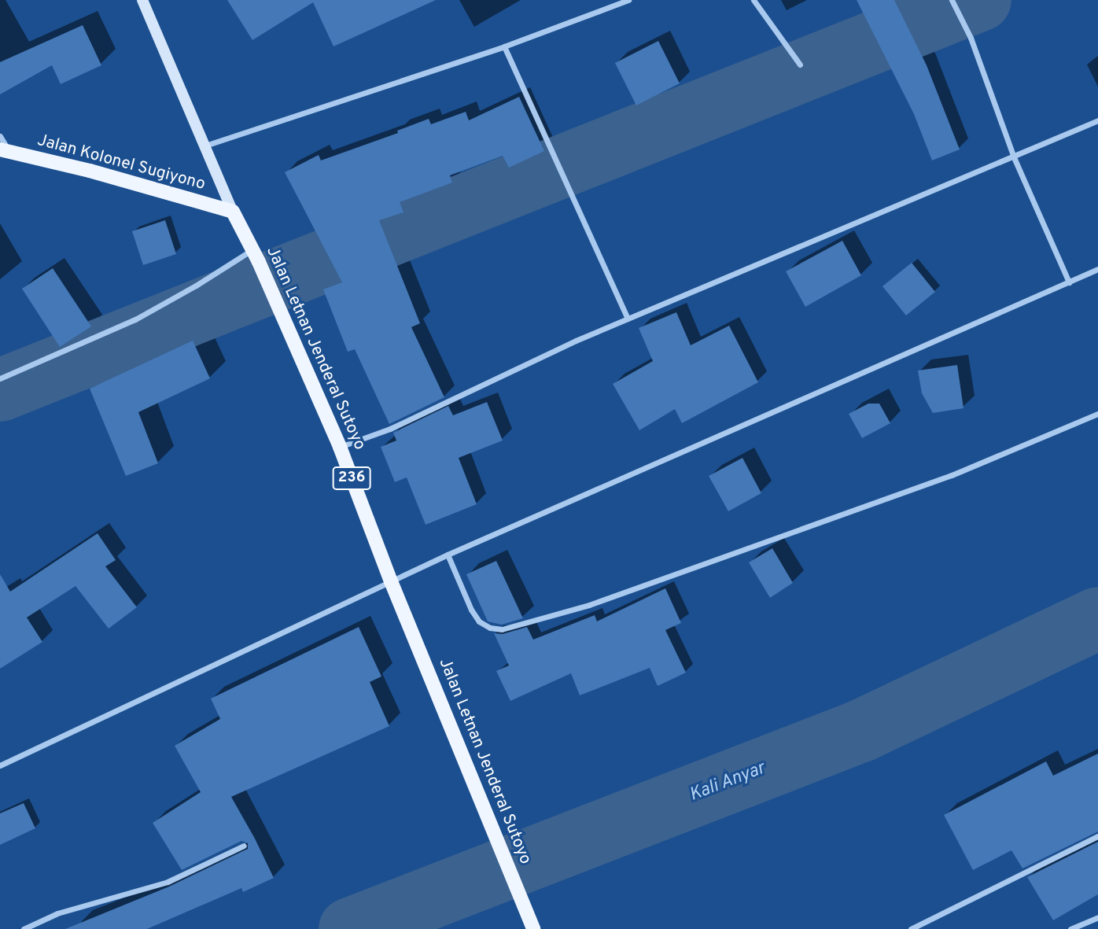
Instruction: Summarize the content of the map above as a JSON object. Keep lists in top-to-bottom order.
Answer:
{
  "streets": {
    "main road": ["Jalan Kolonel Sugiyono", "Jalan Letnan Jenderal Sutoyo", "236"]
  },
  "crossings": [
    ["Jalan Kolonel Sugiyono", "Jalan Letnan Jenderal Sutoyo"]
  ],
  "water": ["Kali Anyar"]
}
